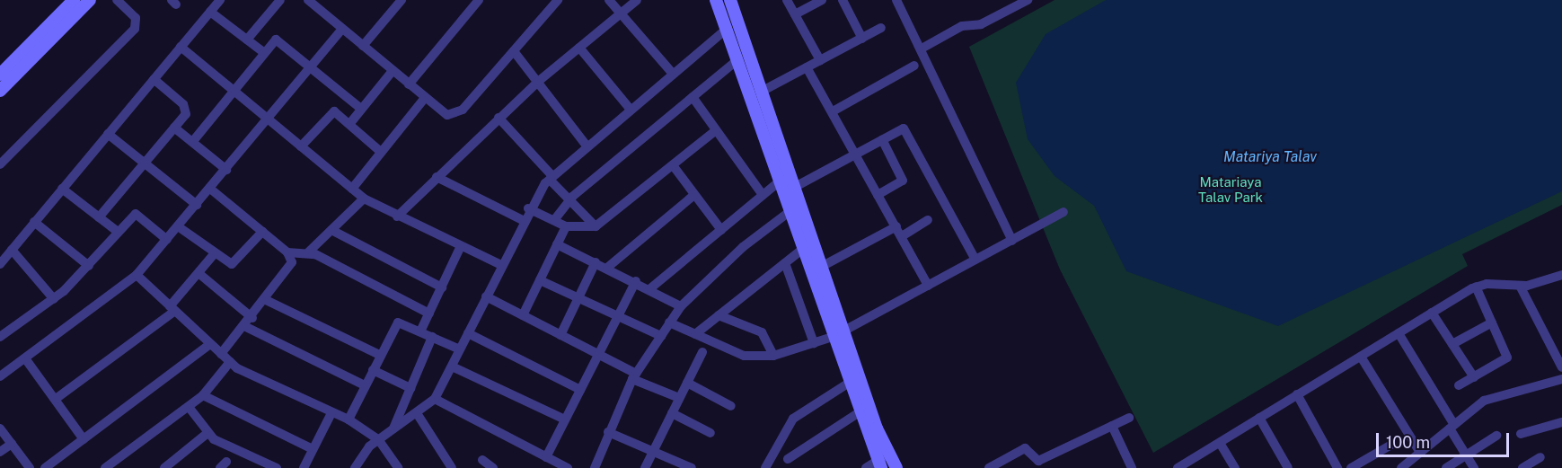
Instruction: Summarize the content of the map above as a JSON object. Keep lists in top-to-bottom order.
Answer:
{
  "water": ["Matariya Talav"],
  "parks": ["Matariaya Talav Park"],
  "scale_bar": "100 m"
}
